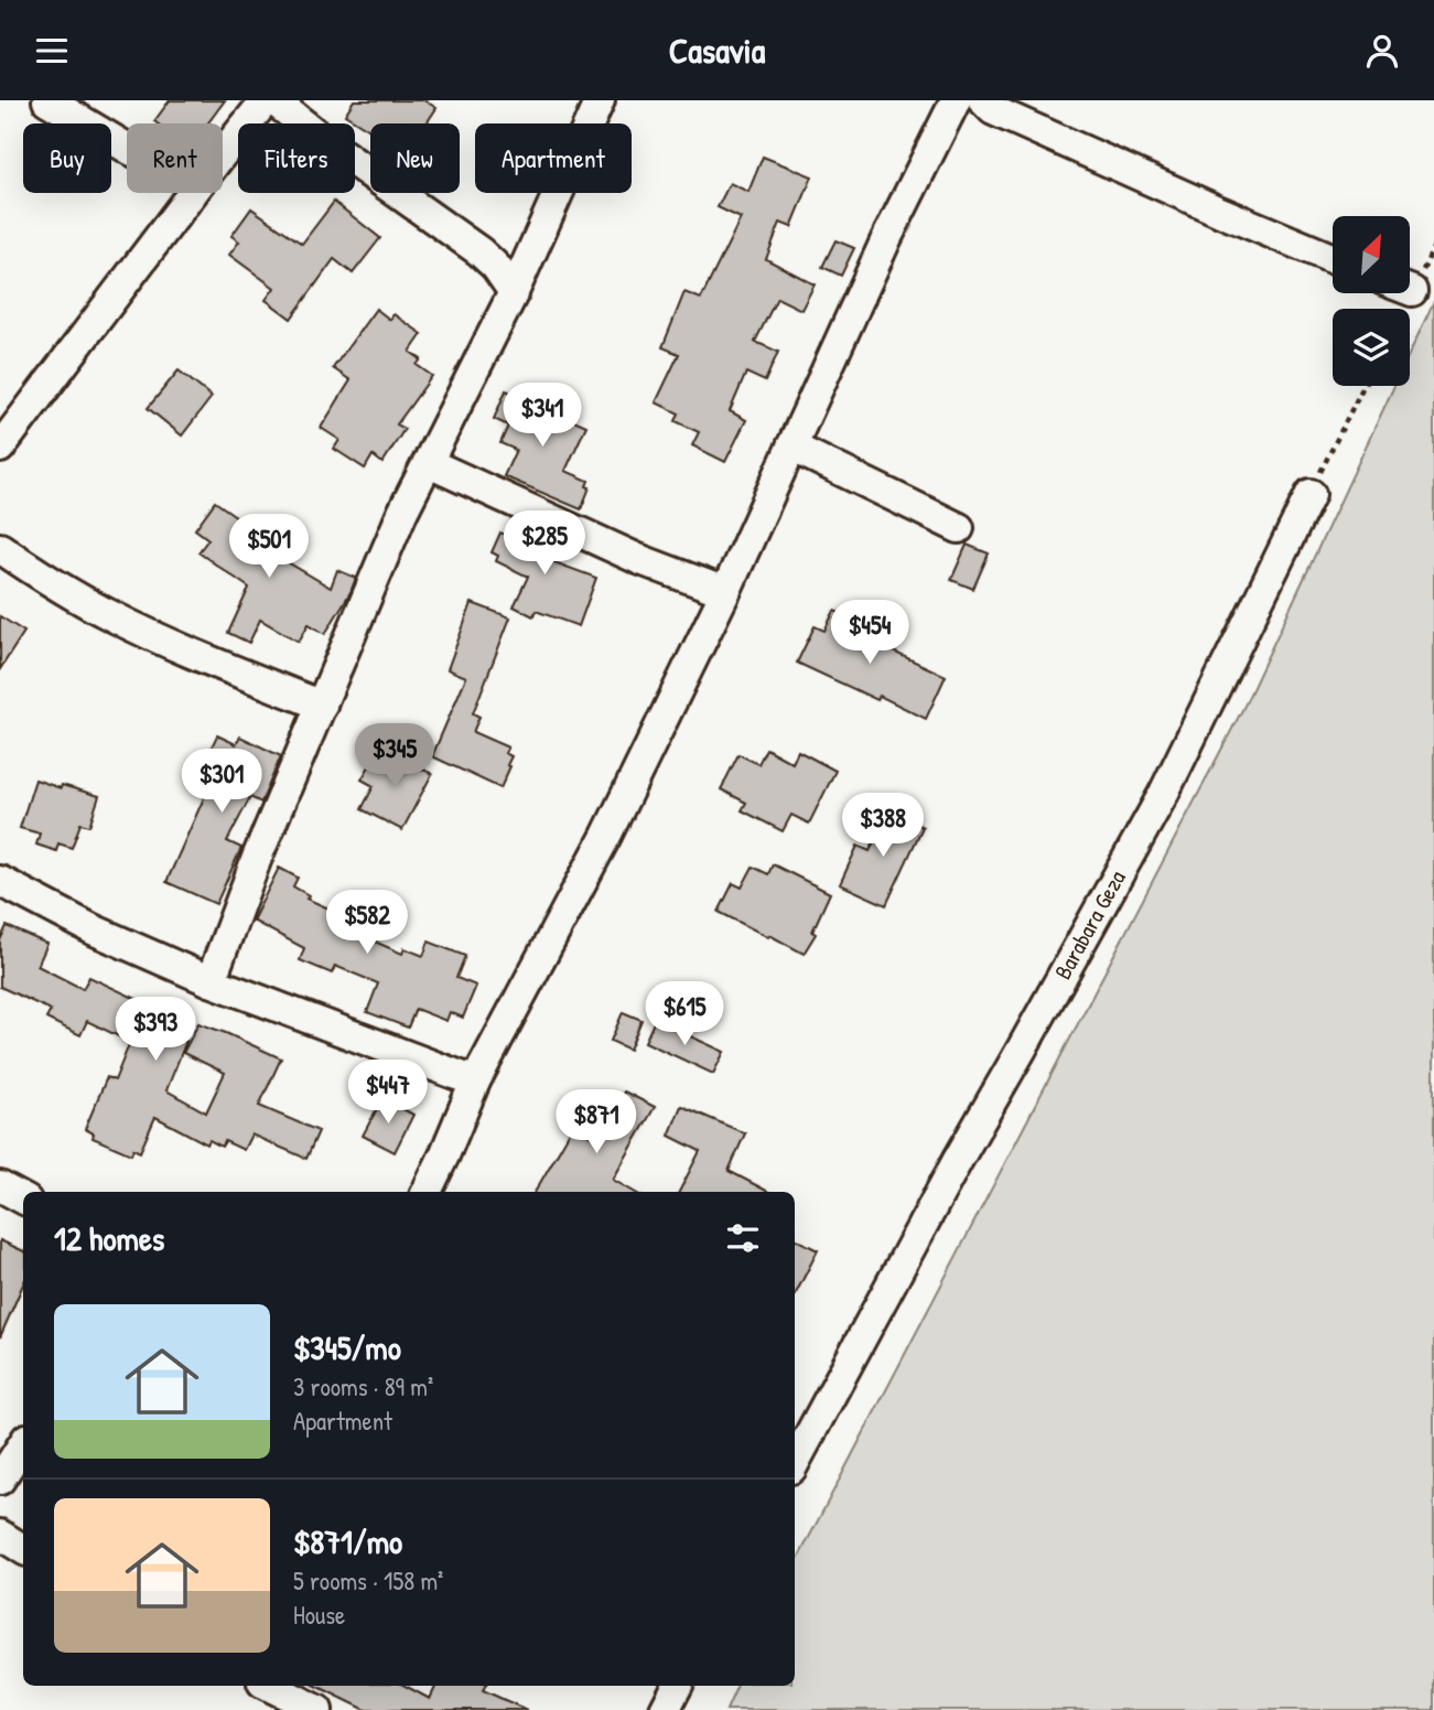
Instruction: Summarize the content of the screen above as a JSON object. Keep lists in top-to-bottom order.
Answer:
{
  "streets": {
    "street": ["Barabara Geza"]
  },
  "north": "top right",
  "page": {
    "header": "Casavia",
    "chip": [
      "Buy",
      "Rent",
      "Filters",
      "New",
      "Apartment"
    ],
    "price": [
      "$341",
      "$285",
      "$501",
      "$454",
      "$345",
      "$301",
      "$388",
      "$582",
      "$615",
      "$393",
      "$447",
      "$871"
    ],
    "heading": "12 homes",
    "list": [
      {
        "name": "$345/mo",
        "note": "3 rooms · 89 m² · Apartment"
      },
      {
        "name": "$871/mo",
        "note": "5 rooms · 158 m² · House"
      }
    ]
  }
}
